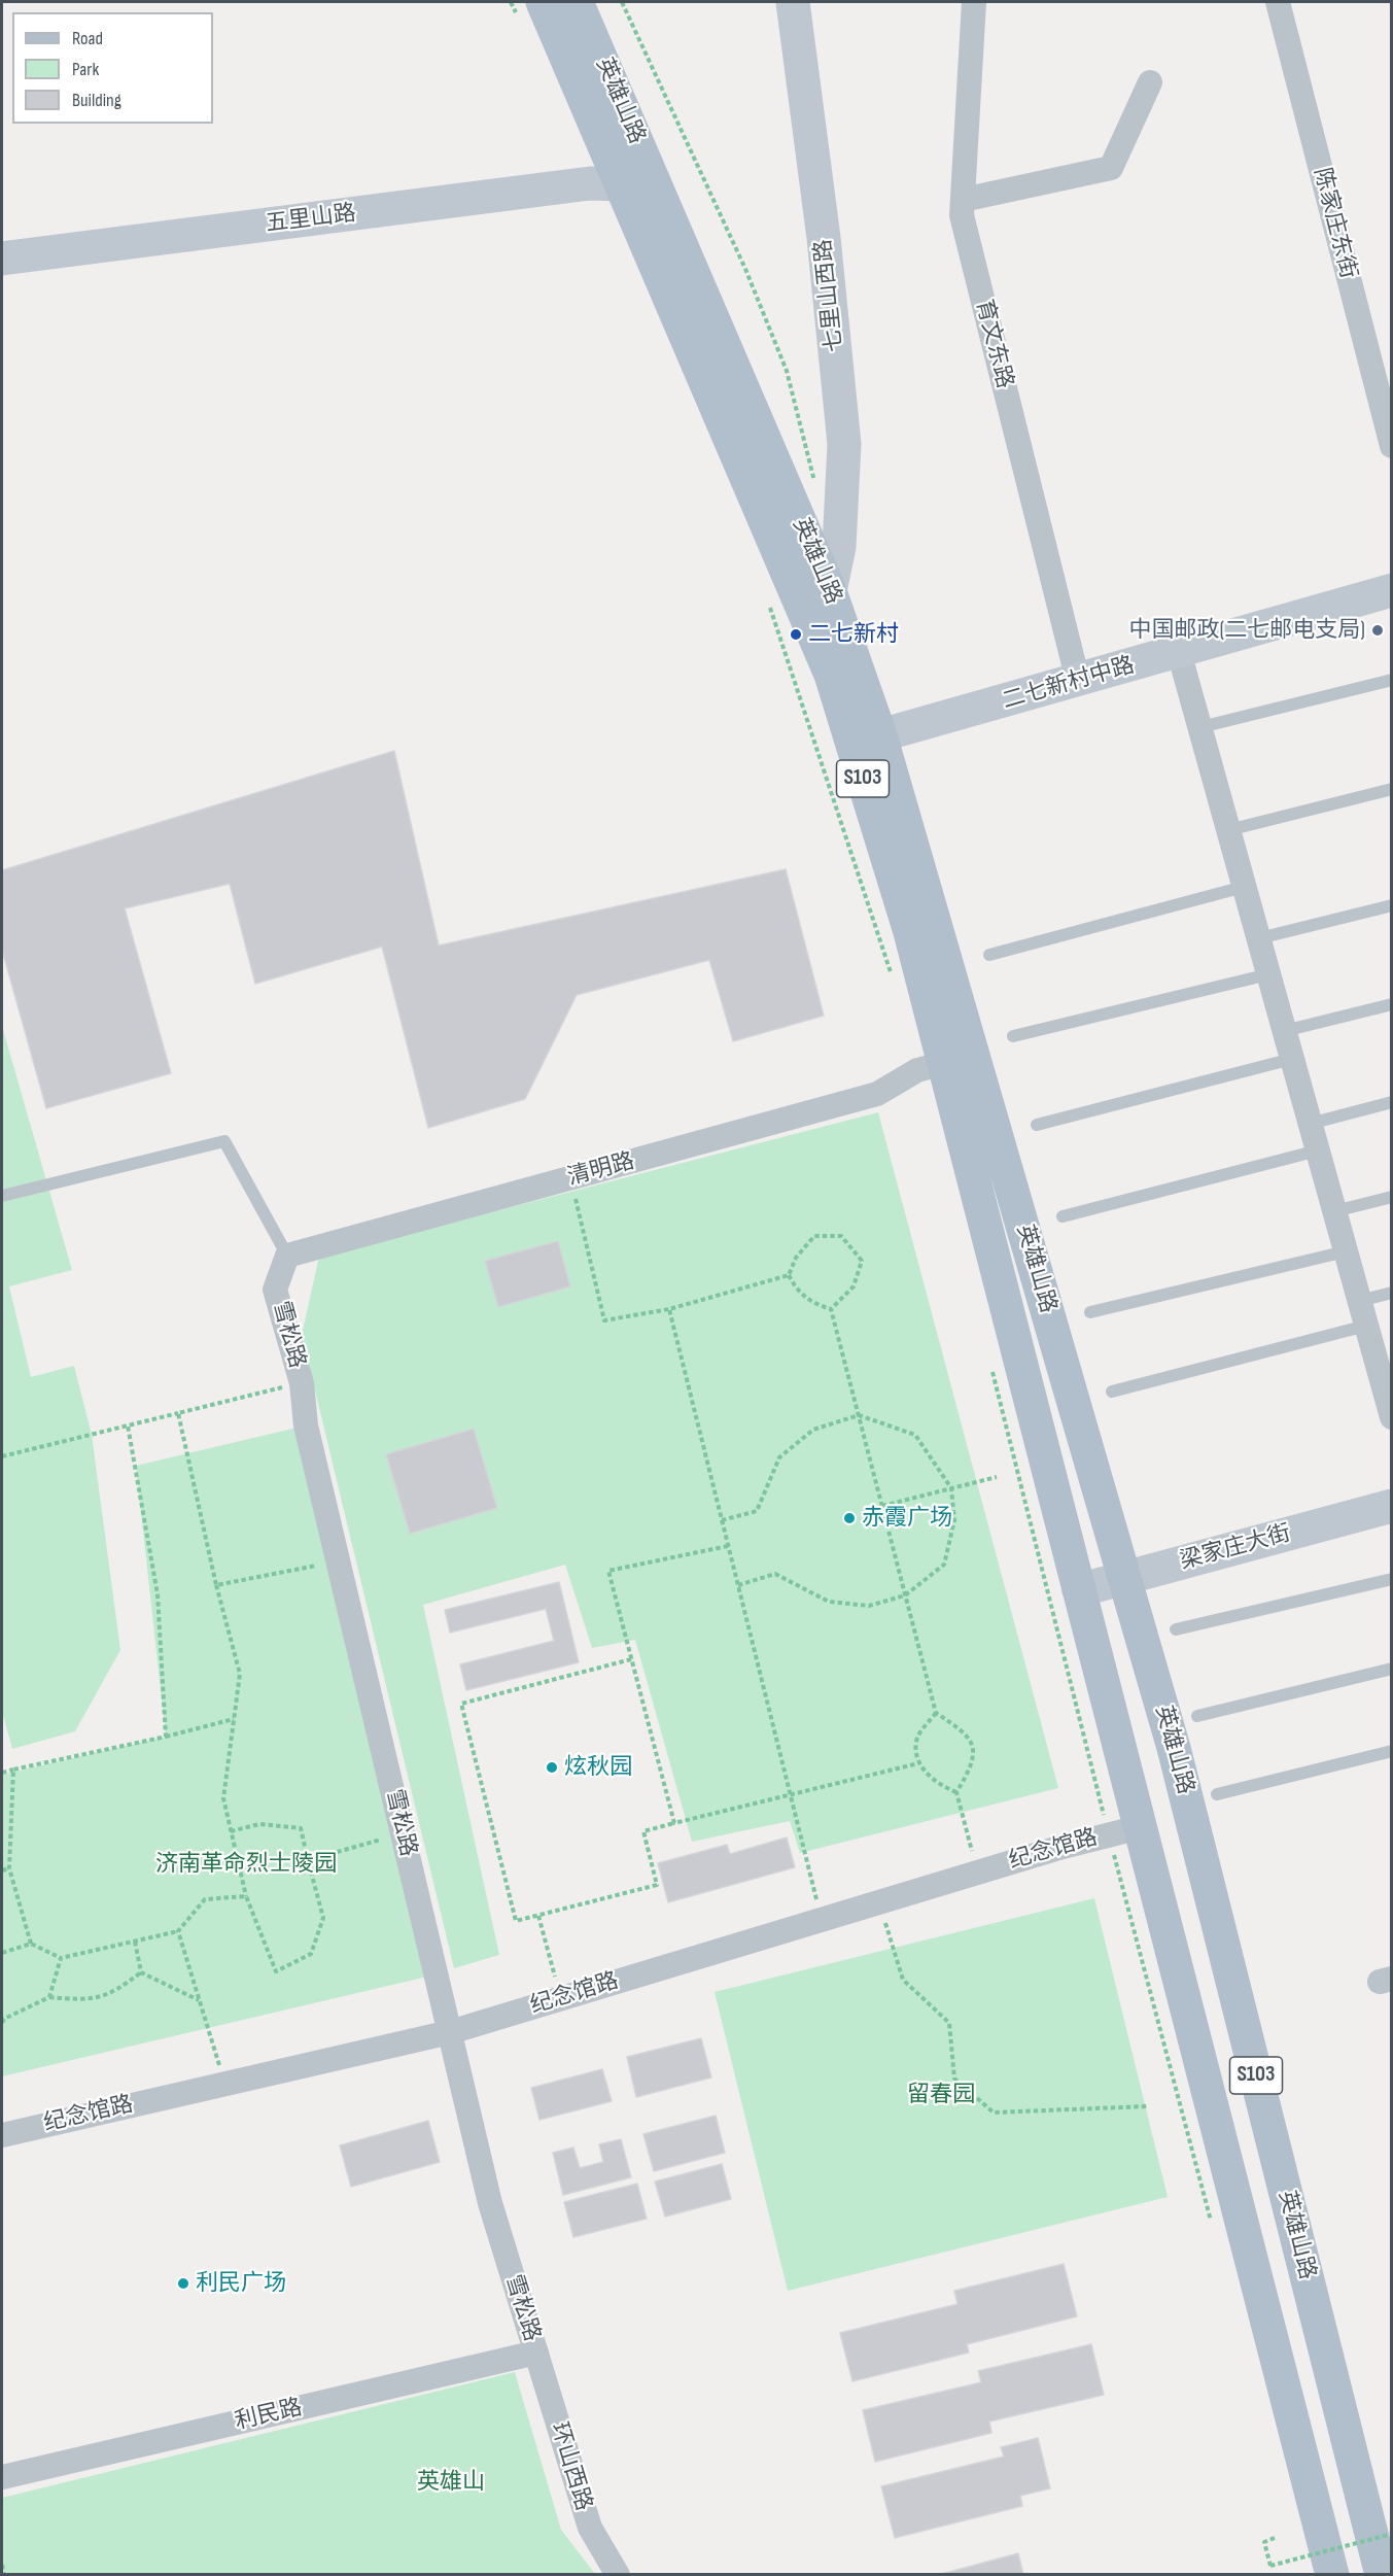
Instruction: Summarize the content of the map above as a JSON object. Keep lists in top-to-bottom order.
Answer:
{
  "streets": {
    "main road": ["英雄山路", "S103"],
    "street": [
      "五里山路",
      "陈家庄东街",
      "七里山西路",
      "育文东路",
      "二七新村中路",
      "清明路",
      "雪松路",
      "梁家庄大街",
      "纪念馆路",
      "利民路",
      "环山西路"
    ]
  },
  "crossings": [
    ["英雄山路", "五里山路"],
    ["英雄山路", "七里山西路"],
    ["英雄山路", "二七新村中路"],
    ["英雄山路", "清明路"],
    ["英雄山路", "梁家庄大街"],
    ["英雄山路", "纪念馆路"],
    ["育文东路", "二七新村中路"],
    ["清明路", "雪松路"],
    ["雪松路", "纪念馆路"],
    ["雪松路", "利民路"],
    ["雪松路", "环山西路"],
    ["利民路", "环山西路"]
  ],
  "parks": ["济南革命烈士陵园", "留春园", "英雄山"],
  "places": [
    "中国邮政(二七邮电支局)",
    "二七新村",
    "赤霞广场",
    "炫秋园",
    "利民广场"
  ],
  "legend": ["Road", "Park", "Building"]
}
